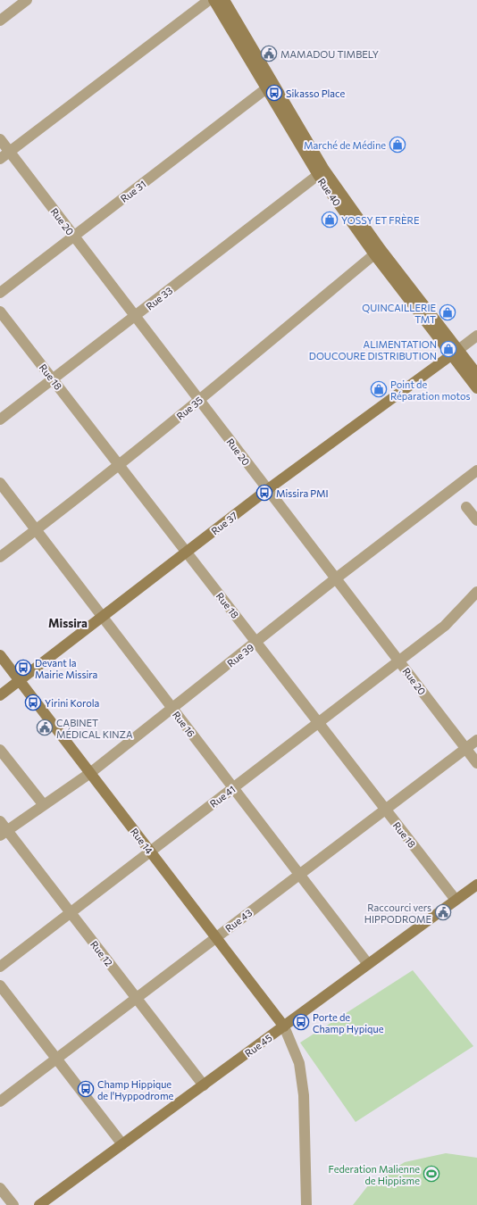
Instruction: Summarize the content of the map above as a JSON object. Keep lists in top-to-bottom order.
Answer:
{
  "streets": {
    "street": [
      "Rue 31",
      "Rue 40",
      "Rue 20",
      "Rue 33",
      "Rue 18",
      "Rue 35",
      "Rue 37",
      "Rue 39",
      "Rue 16",
      "Rue 41",
      "Rue 14",
      "Rue 43",
      "Rue 12",
      "Rue 45"
    ]
  },
  "crossings": [
    ["Rue 31", "Rue 40"],
    ["Rue 31", "Rue 20"],
    ["Rue 40", "Rue 33"],
    ["Rue 40", "Rue 35"],
    ["Rue 40", "Rue 37"],
    ["Rue 20", "Rue 33"],
    ["Rue 20", "Rue 35"],
    ["Rue 20", "Rue 37"],
    ["Rue 20", "Rue 39"],
    ["Rue 20", "Rue 41"],
    ["Rue 20", "Rue 43"],
    ["Rue 33", "Rue 18"],
    ["Rue 18", "Rue 35"],
    ["Rue 18", "Rue 37"],
    ["Rue 18", "Rue 39"],
    ["Rue 18", "Rue 41"],
    ["Rue 18", "Rue 43"],
    ["Rue 18", "Rue 45"],
    ["Rue 35", "Rue 16"],
    ["Rue 37", "Rue 16"],
    ["Rue 37", "Rue 14"],
    ["Rue 39", "Rue 16"],
    ["Rue 39", "Rue 14"],
    ["Rue 39", "Rue 12"],
    ["Rue 16", "Rue 41"],
    ["Rue 16", "Rue 43"],
    ["Rue 16", "Rue 45"],
    ["Rue 41", "Rue 14"],
    ["Rue 41", "Rue 12"],
    ["Rue 14", "Rue 43"],
    ["Rue 14", "Rue 45"],
    ["Rue 43", "Rue 12"],
    ["Rue 12", "Rue 45"]
  ],
  "districts": ["Missira"],
  "places": {
    "public building": ["MAMADOU TIMBELY", "CABINET MÉDICAL KINZA", "Raccourci vers HIPPODROME"],
    "bus stop": [
      "Sikasso Place",
      "Missira PMI",
      "Devant la Mairie Missira",
      "Yirini Korola",
      "Porte de Champ Hypique",
      "Champ Hippique de l'Hyppodrome"
    ],
    "shop": [
      "Marché de Médine",
      "YOSSY ET FRÈRE",
      "QUINCAILLERIE TMT",
      "ALIMENTATION DOUCOURE DISTRIBUTION",
      "Point de Réparation motos"
    ],
    "sports": ["Federation Malienne de Hippisme"]
  }
}
